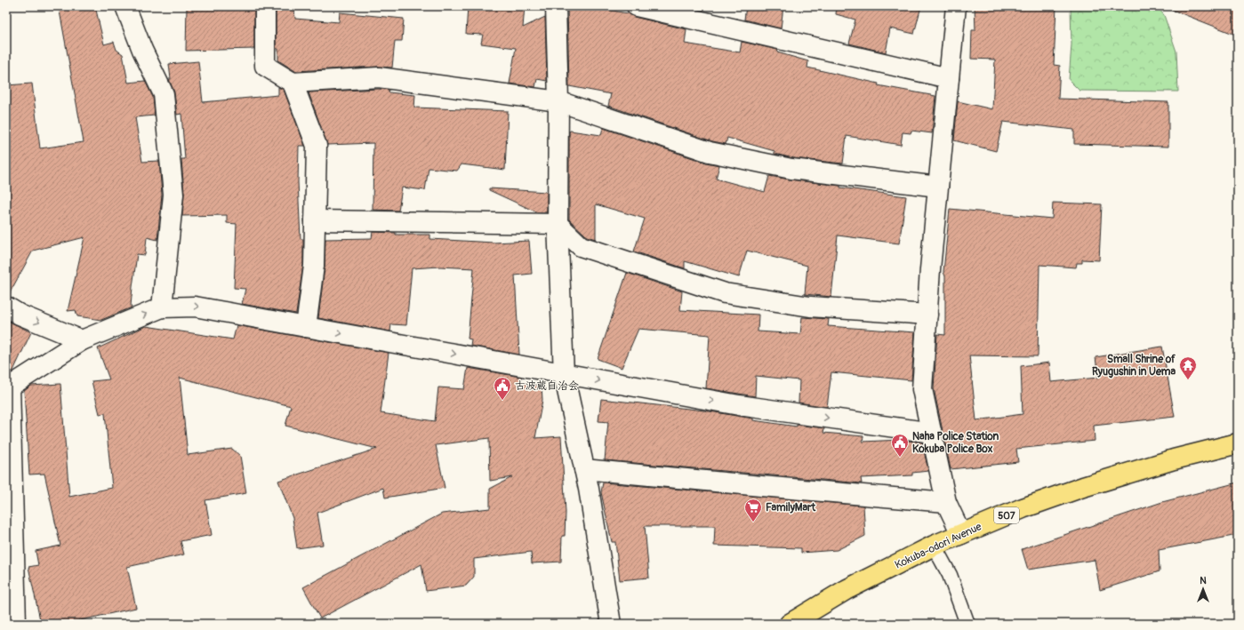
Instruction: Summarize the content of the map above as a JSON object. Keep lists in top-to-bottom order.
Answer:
{
  "streets": {
    "highway": ["507", "Kokuba-odori Avenue"]
  },
  "places": {
    "temple": ["Small Shrine of Ryugushin in Uema"],
    "public building": ["古波蔵自治会", "Naha Police Station Kokuba Police Box"],
    "supermarket": ["FamilyMart"]
  },
  "north": "top"
}
